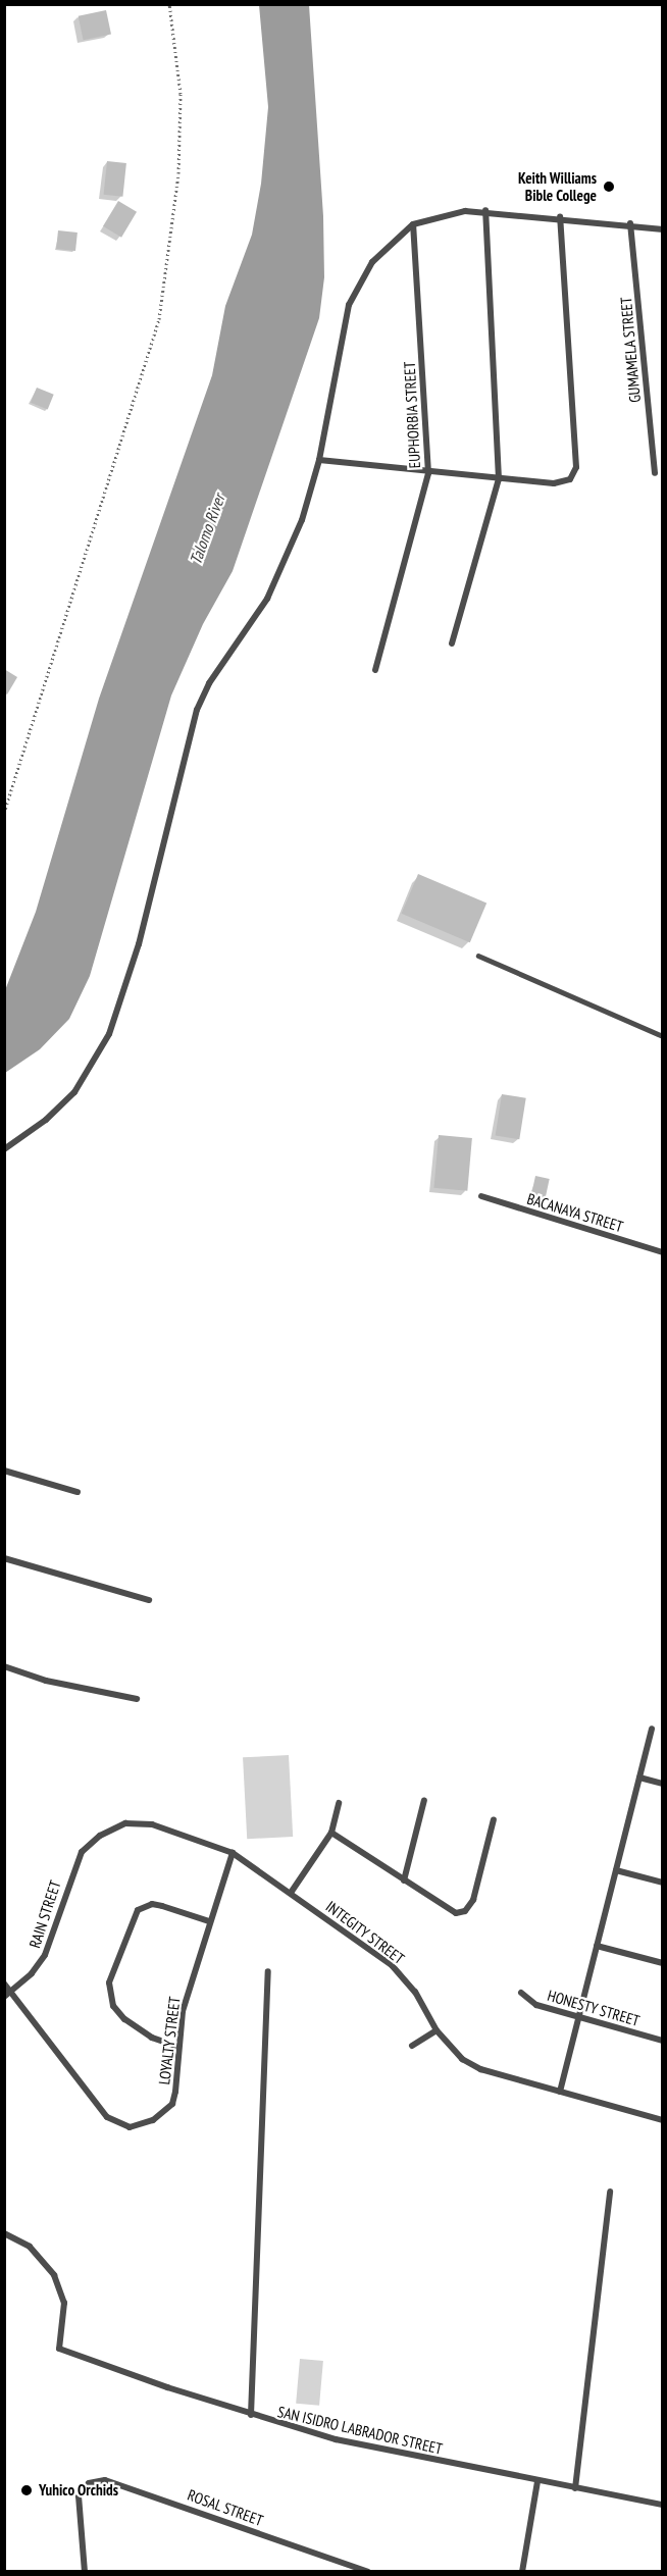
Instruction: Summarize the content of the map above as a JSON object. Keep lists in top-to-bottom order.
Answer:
{
  "streets": {
    "street": [
      "GUMAMELA STREET",
      "EUPHORBIA STREET",
      "BACANAYA STREET",
      "RAIN STREET",
      "INTEGITY STREET",
      "HONESTY STREET",
      "LOYALTY STREET",
      "SAN ISIDRO LABRADOR STREET",
      "ROSAL STREET"
    ]
  },
  "crossings": [
    ["RAIN STREET", "INTEGITY STREET"],
    ["RAIN STREET", "LOYALTY STREET"],
    ["INTEGITY STREET", "LOYALTY STREET"]
  ],
  "water": ["Talomo River"],
  "places": ["Keith Williams Bible College", "Yuhico Orchids"]
}
